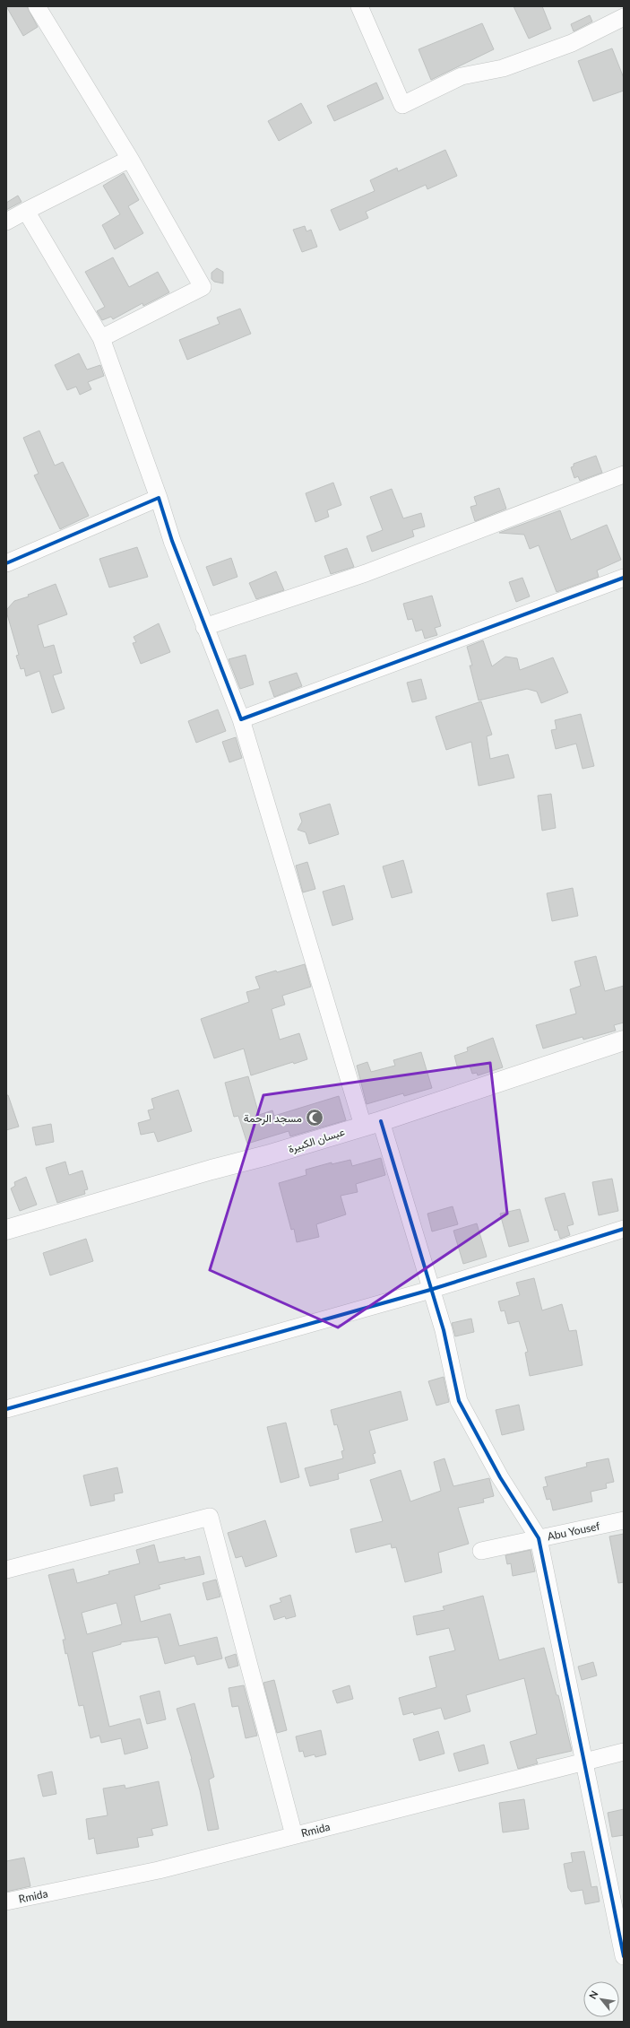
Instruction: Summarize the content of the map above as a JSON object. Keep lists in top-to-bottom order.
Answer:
{
  "streets": {
    "main road": ["عبسان الكبيرة"],
    "street": ["Abu Yousef", "Rmida"]
  },
  "places": {
    "mosque": ["مسجد الرحمة"]
  },
  "north": "top left"
}
